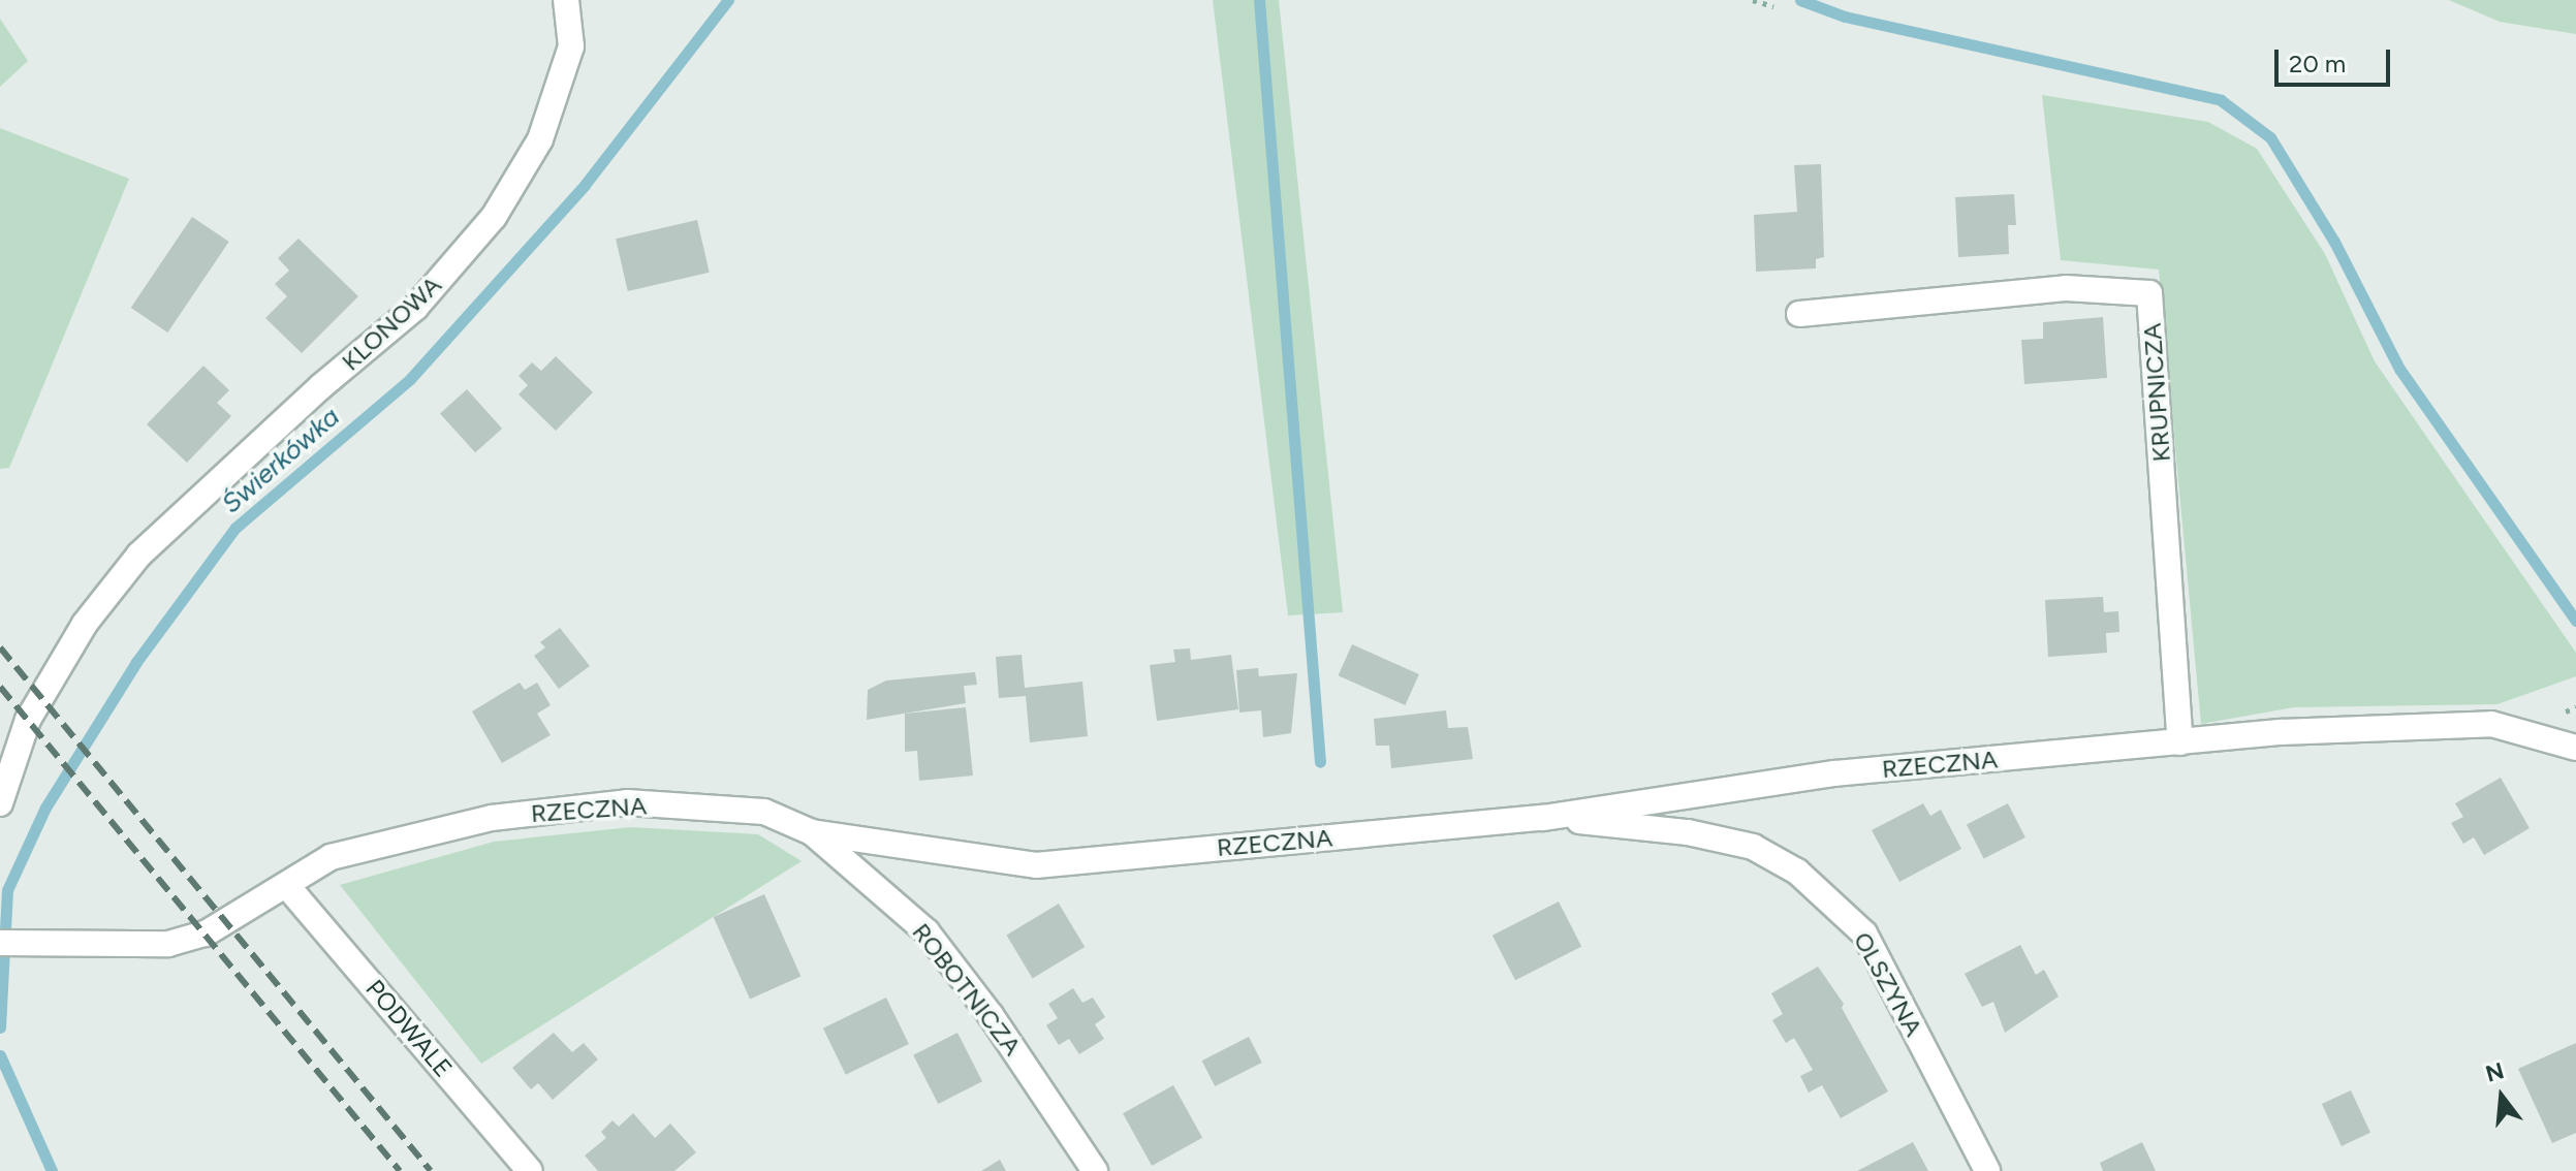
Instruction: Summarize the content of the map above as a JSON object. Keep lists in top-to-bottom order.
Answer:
{
  "streets": {
    "street": [
      "KLONOWA",
      "KRUPNICZA",
      "RZECZNA",
      "OLSZYNA",
      "ROBOTNICZA",
      "PODWALE"
    ]
  },
  "crossings": [
    ["KRUPNICZA", "RZECZNA"],
    ["RZECZNA", "OLSZYNA"],
    ["RZECZNA", "ROBOTNICZA"],
    ["RZECZNA", "PODWALE"]
  ],
  "water": ["Świerkówka"],
  "scale_bar": "20 m",
  "north": "top"
}
